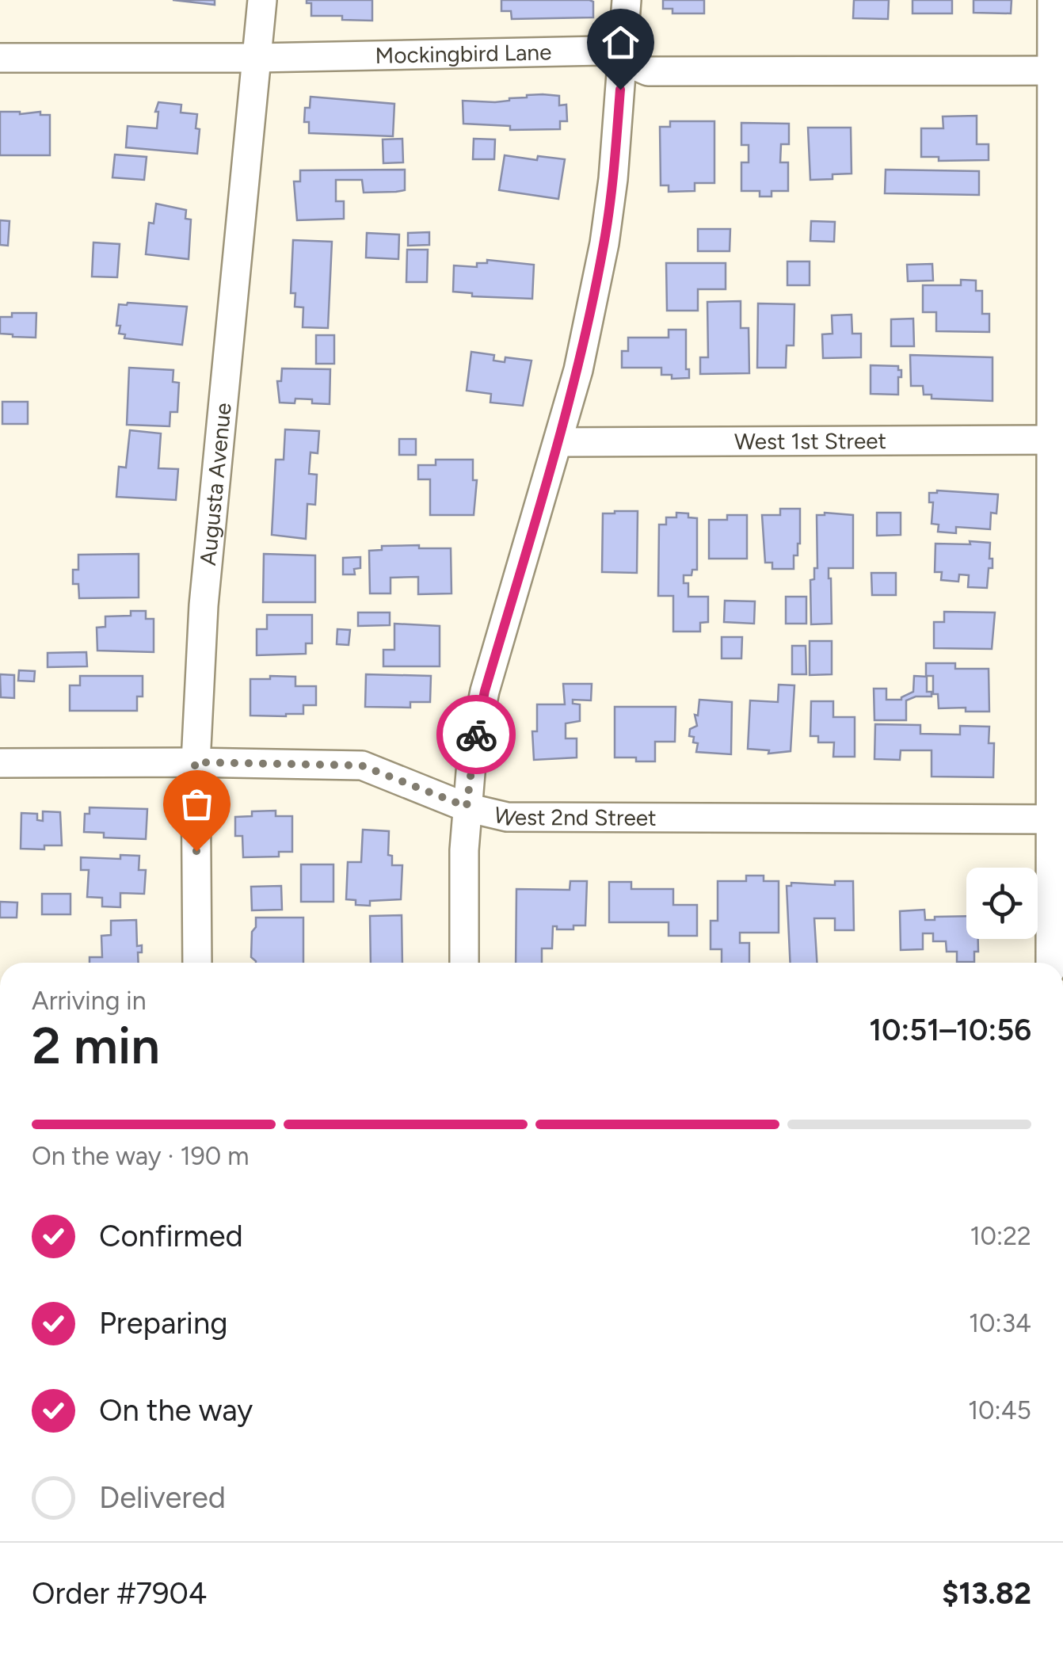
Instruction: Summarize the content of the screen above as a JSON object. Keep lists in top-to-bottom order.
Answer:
{
  "streets": {
    "street": [
      "Mockingbird Lane",
      "West 1st Street",
      "Augusta Avenue",
      "West 2nd Street"
    ]
  },
  "crossings": [
    ["Mockingbird Lane", "Augusta Avenue"],
    ["Augusta Avenue", "West 2nd Street"]
  ],
  "page": {
    "heading": ["2 min", "Arriving in", "10:51–10:56"],
    "panel": ["Order #7904", "$13.82"],
    "bar": "On the way · 190 m",
    "list": [
      ["Confirmed", "10:22"],
      ["Preparing", "10:34"],
      ["On the way", "10:45"],
      "Delivered"
    ]
  }
}
